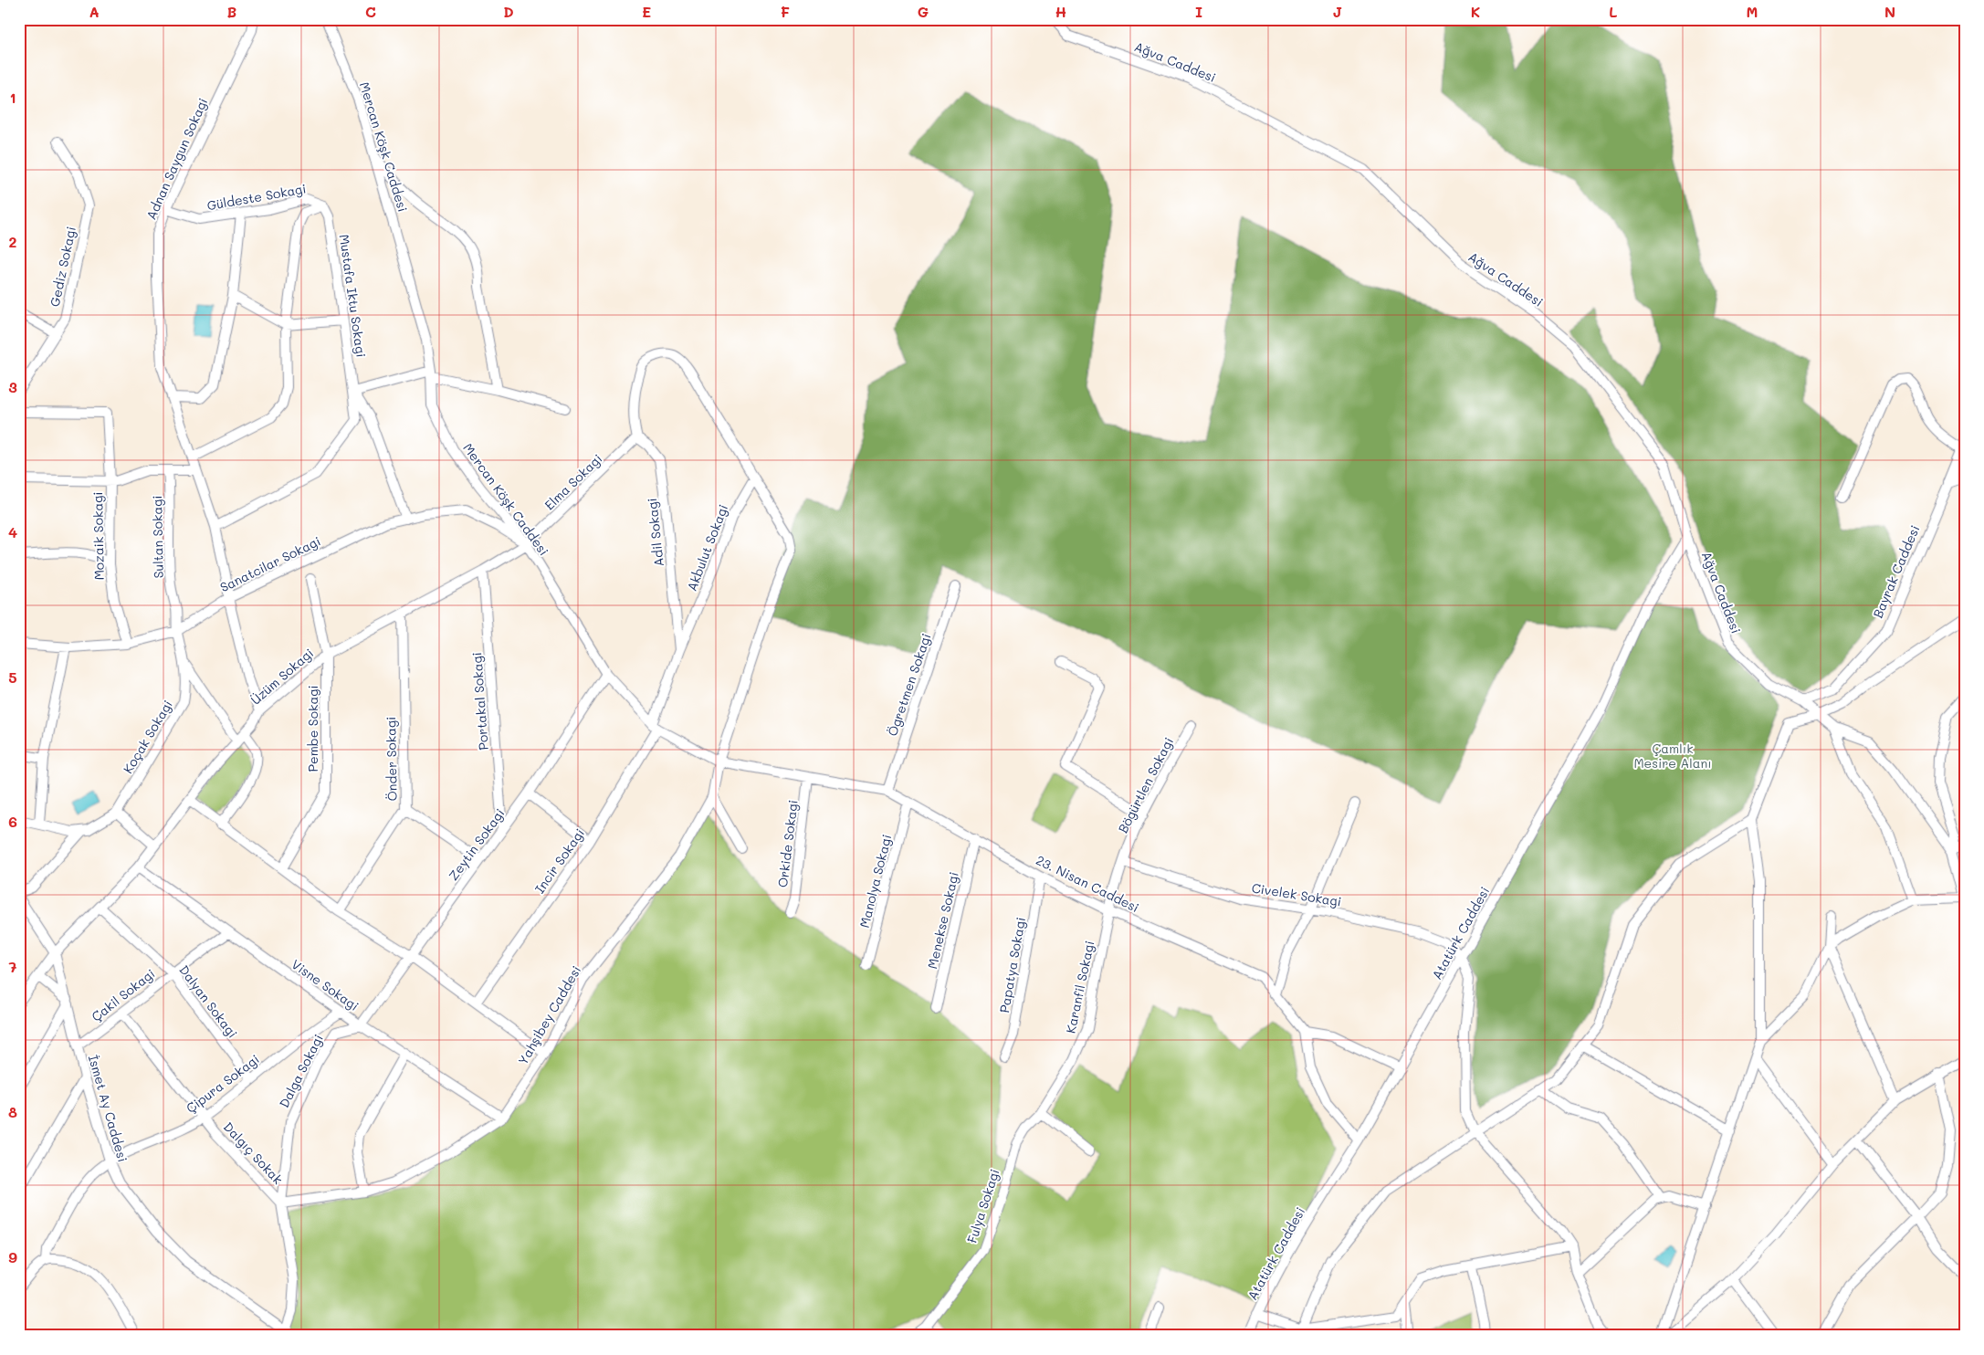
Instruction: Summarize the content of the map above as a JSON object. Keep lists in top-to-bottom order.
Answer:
{
  "streets": {
    "main road": ["Bayrak Caddesi"],
    "street": [
      "Ağva Caddesi",
      "Mercan Köşk Caddesi",
      "Adnan Saygun Sokagi",
      "Güldeste Sokagi",
      "Gediz Sokagi",
      "Mustafa Iktu Sokagi",
      "Elma Sokagi",
      "Adil Sokagi",
      "Mozaik Sokagi",
      "Sultan Sokagi",
      "Akbulut Sokagi",
      "Sanatcilar Sokagi",
      "Üzüm Sokagi",
      "Ögretmen Sokagi",
      "Portakal Sokagi",
      "Pembe Sokagi",
      "Koçak Sokagi",
      "Önder Sokagi",
      "Bögürtlen Sokagi",
      "Orkide Sokagi",
      "Zeytin Sokagi",
      "Incir Sokagi",
      "Manolya Sokagi",
      "23. Nisan Caddesi",
      "Civelek Sokagi",
      "Menekse Sokagi",
      "Atatürk Caddesi",
      "Papatya Sokagi",
      "Visne Sokagi",
      "Karanfil Sokagi",
      "Çakil Sokagi",
      "Dalyan Sokagi",
      "Yahşibey Caddesi",
      "Dalga Sokagi",
      "Çipura Sokagi",
      "İsmet Ay Caddesi",
      "Dalgıç Sokak",
      "Fulya Sokagi"
    ]
  },
  "crossings": [
    ["Ağva Caddesi", "Bayrak Caddesi"],
    ["Ağva Caddesi", "Atatürk Caddesi"],
    ["Mercan Köşk Caddesi", "Elma Sokagi"],
    ["Mercan Köşk Caddesi", "Akbulut Sokagi"],
    ["Mercan Köşk Caddesi", "Sanatcilar Sokagi"],
    ["Mercan Köşk Caddesi", "Üzüm Sokagi"],
    ["Mercan Köşk Caddesi", "Zeytin Sokagi"],
    ["Mercan Köşk Caddesi", "Incir Sokagi"],
    ["Mercan Köşk Caddesi", "23. Nisan Caddesi"],
    ["Adnan Saygun Sokagi", "Güldeste Sokagi"],
    ["Adnan Saygun Sokagi", "Mustafa Iktu Sokagi"],
    ["Adnan Saygun Sokagi", "Sanatcilar Sokagi"],
    ["Adnan Saygun Sokagi", "Üzüm Sokagi"],
    ["Güldeste Sokagi", "Mustafa Iktu Sokagi"],
    ["Mustafa Iktu Sokagi", "Sanatcilar Sokagi"],
    ["Elma Sokagi", "Adil Sokagi"],
    ["Elma Sokagi", "Sanatcilar Sokagi"],
    ["Elma Sokagi", "Üzüm Sokagi"],
    ["Adil Sokagi", "Akbulut Sokagi"],
    ["Mozaik Sokagi", "Sanatcilar Sokagi"],
    ["Sultan Sokagi", "Sanatcilar Sokagi"],
    ["Sultan Sokagi", "Koçak Sokagi"],
    ["Akbulut Sokagi", "Incir Sokagi"],
    ["Sanatcilar Sokagi", "Üzüm Sokagi"],
    ["Sanatcilar Sokagi", "Koçak Sokagi"],
    ["Üzüm Sokagi", "Portakal Sokagi"],
    ["Üzüm Sokagi", "Pembe Sokagi"],
    ["Üzüm Sokagi", "Önder Sokagi"],
    ["Üzüm Sokagi", "Visne Sokagi"],
    ["Üzüm Sokagi", "Dalyan Sokagi"],
    ["Üzüm Sokagi", "İsmet Ay Caddesi"],
    ["Ögretmen Sokagi", "23. Nisan Caddesi"],
    ["Portakal Sokagi", "Zeytin Sokagi"],
    ["Bögürtlen Sokagi", "23. Nisan Caddesi"],
    ["Bögürtlen Sokagi", "Civelek Sokagi"],
    ["Bögürtlen Sokagi", "Karanfil Sokagi"],
    ["Orkide Sokagi", "23. Nisan Caddesi"],
    ["Zeytin Sokagi", "Visne Sokagi"],
    ["Zeytin Sokagi", "Dalga Sokagi"],
    ["Manolya Sokagi", "23. Nisan Caddesi"],
    ["23. Nisan Caddesi", "Menekse Sokagi"],
    ["23. Nisan Caddesi", "Atatürk Caddesi"],
    ["23. Nisan Caddesi", "Papatya Sokagi"],
    ["23. Nisan Caddesi", "Karanfil Sokagi"],
    ["Civelek Sokagi", "Atatürk Caddesi"],
    ["Visne Sokagi", "Çakil Sokagi"],
    ["Visne Sokagi", "Yahşibey Caddesi"],
    ["Visne Sokagi", "Dalga Sokagi"],
    ["Visne Sokagi", "Çipura Sokagi"],
    ["Karanfil Sokagi", "Fulya Sokagi"],
    ["Çakil Sokagi", "Dalyan Sokagi"],
    ["Çakil Sokagi", "İsmet Ay Caddesi"],
    ["Çakil Sokagi", "Dalgıç Sokak"],
    ["Dalyan Sokagi", "Çipura Sokagi"],
    ["Yahşibey Caddesi", "Dalga Sokagi"],
    ["Yahşibey Caddesi", "Dalgıç Sokak"],
    ["Dalga Sokagi", "Dalgıç Sokak"],
    ["Çipura Sokagi", "İsmet Ay Caddesi"],
    ["Çipura Sokagi", "Dalgıç Sokak"],
    ["İsmet Ay Caddesi", "Dalgıç Sokak"]
  ],
  "parks": ["Çamlık Mesire Alanı"],
  "grid": {
    "columns": [
      "A",
      "B",
      "C",
      "D",
      "E",
      "F",
      "G",
      "H",
      "I",
      "J",
      "K",
      "L",
      "M",
      "N"
    ],
    "rows": [
      "1",
      "2",
      "3",
      "4",
      "5",
      "6",
      "7",
      "8",
      "9"
    ]
  }
}
